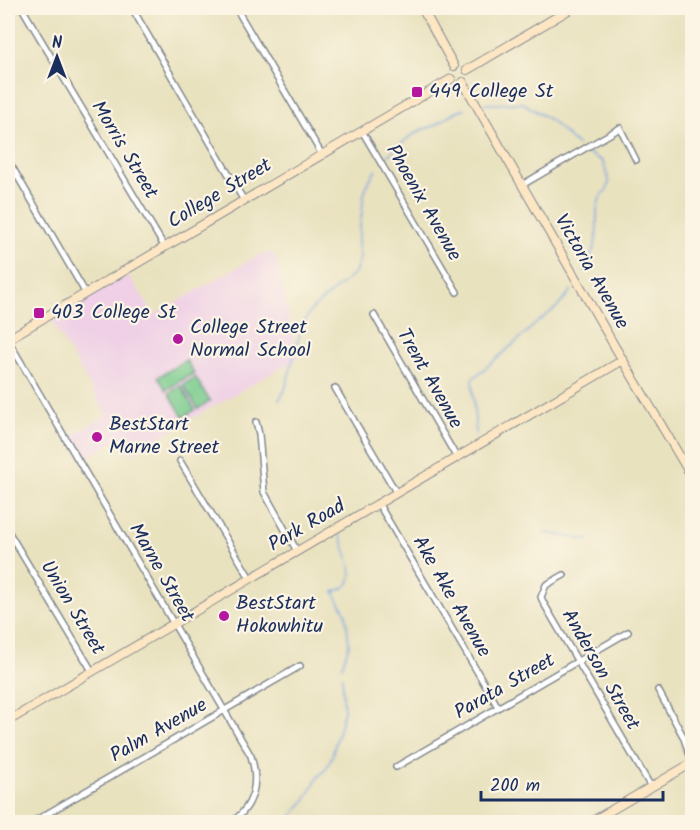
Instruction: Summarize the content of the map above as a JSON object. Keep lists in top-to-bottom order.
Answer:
{
  "streets": {
    "street": [
      "Morris Street",
      "College Street",
      "Phoenix Avenue",
      "Victoria Avenue",
      "Trent Avenue",
      "Park Road",
      "Marne Street",
      "Ake Ake Avenue",
      "Union Street",
      "Anderson Street",
      "Parata Street",
      "Palm Avenue"
    ]
  },
  "crossings": [
    ["Morris Street", "College Street"],
    ["College Street", "Phoenix Avenue"],
    ["College Street", "Victoria Avenue"],
    ["College Street", "Marne Street"],
    ["Victoria Avenue", "Park Road"],
    ["Trent Avenue", "Park Road"],
    ["Park Road", "Marne Street"],
    ["Park Road", "Ake Ake Avenue"],
    ["Park Road", "Union Street"],
    ["Marne Street", "Palm Avenue"],
    ["Ake Ake Avenue", "Parata Street"],
    ["Anderson Street", "Parata Street"]
  ],
  "places": {
    "transit": ["449 College St", "403 College St"],
    "other": ["College Street Normal School", "BestStart Marne Street", "BestStart Hokowhitu"]
  },
  "scale_bar": "200 m",
  "north": "top"
}
